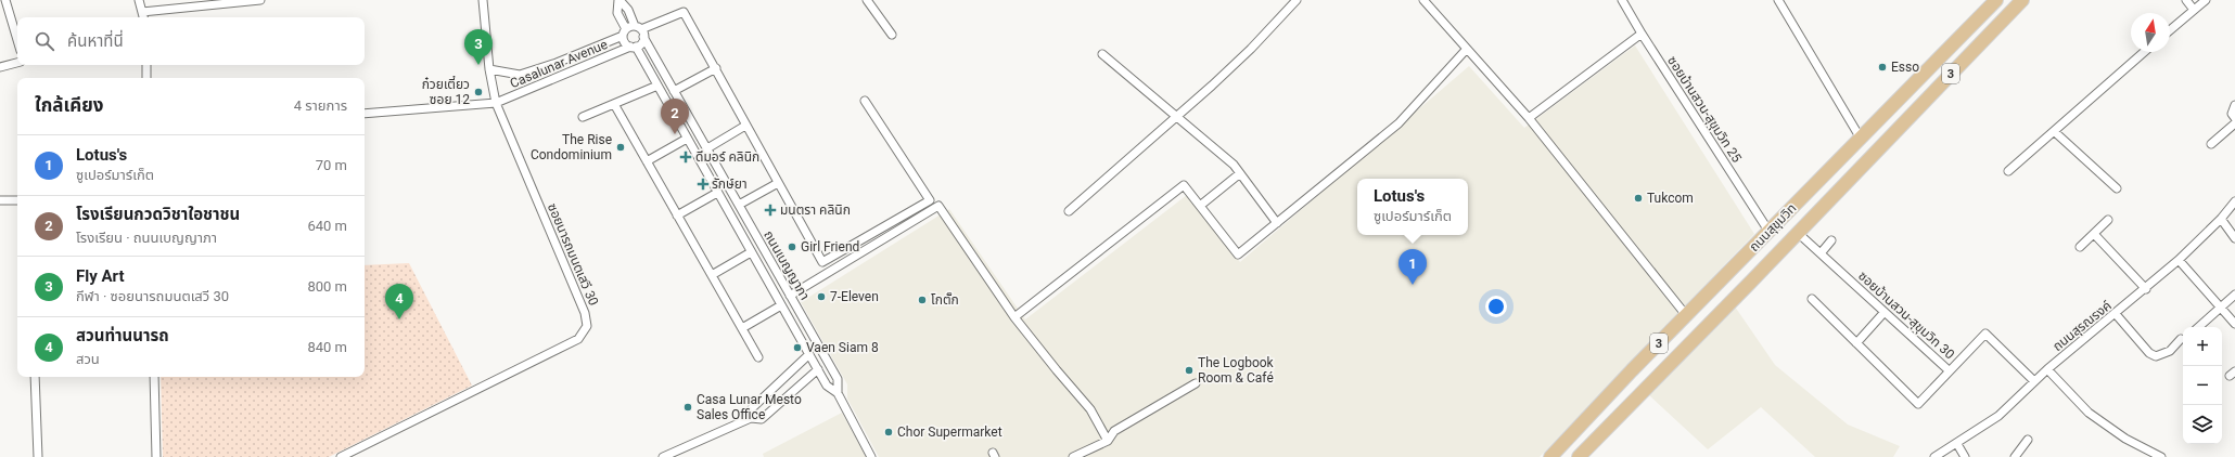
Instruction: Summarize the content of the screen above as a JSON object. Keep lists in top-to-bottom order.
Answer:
{
  "streets": {
    "main road": ["3", "ถนนสุขุมวิท"],
    "street": [
      "Casalunar Avenue",
      "ซอยบ้านสวน-สุขุมวิท 25",
      "ซอยนารถมนตเสวี 30",
      "ถนนเบญญาภา",
      "ซอยบ้านสวน-สุขุมวิท 30",
      "ถนนสุรณรงค์"
    ]
  },
  "crossings": [
    ["Casalunar Avenue", "ซอยนารถมนตเสวี 30"],
    ["Casalunar Avenue", "ถนนเบญญาภา"],
    ["ซอยบ้านสวน-สุขุมวิท 25", "ถนนสุขุมวิท"],
    ["ถนนสุขุมวิท", "ซอยบ้านสวน-สุขุมวิท 30"],
    ["ซอยบ้านสวน-สุขุมวิท 30", "ถนนสุรณรงค์"]
  ],
  "places": {
    "other": [
      "Esso",
      "ก๋วยเตี๋ยว ซอย 12",
      "The Rise Condominium",
      "Tukcom",
      "Girl Friend",
      "7-Eleven",
      "โกตั๊ก",
      "Vaen Siam 8",
      "The Logbook Room & Café",
      "Casa Lunar Mesto Sales Office",
      "Chor Supermarket"
    ],
    "health": ["ดีมอร์ คลินิก", "รักษ์ยา", "มนตรา คลินิก"]
  },
  "north": "top",
  "page": {
    "search": "ค้นหาที่นี่",
    "pins": [
      "3",
      "2",
      "1",
      "4"
    ],
    "heading": ["ใกล้เคียง", "4 รายการ"],
    "list": [
      {
        "mark": "1",
        "name": "Lotus's",
        "note": "ซูเปอร์มาร์เก็ต",
        "value": "70 m"
      },
      {
        "mark": "2",
        "name": "โรงเรียนกวดวิชาใอชาชน",
        "note": "โรงเรียน · ถนนเบญญาภา",
        "value": "640 m"
      },
      {
        "mark": "3",
        "name": "Fly Art",
        "note": "กีฬา · ซอยนารถมนตเสวี 30",
        "value": "800 m"
      },
      {
        "mark": "4",
        "name": "สวนท่านนารถ",
        "note": "สวน",
        "value": "840 m"
      }
    ],
    "popup": ["Lotus's", "ซูเปอร์มาร์เก็ต"],
    "map_buttons": ["+", "−"]
  }
}
